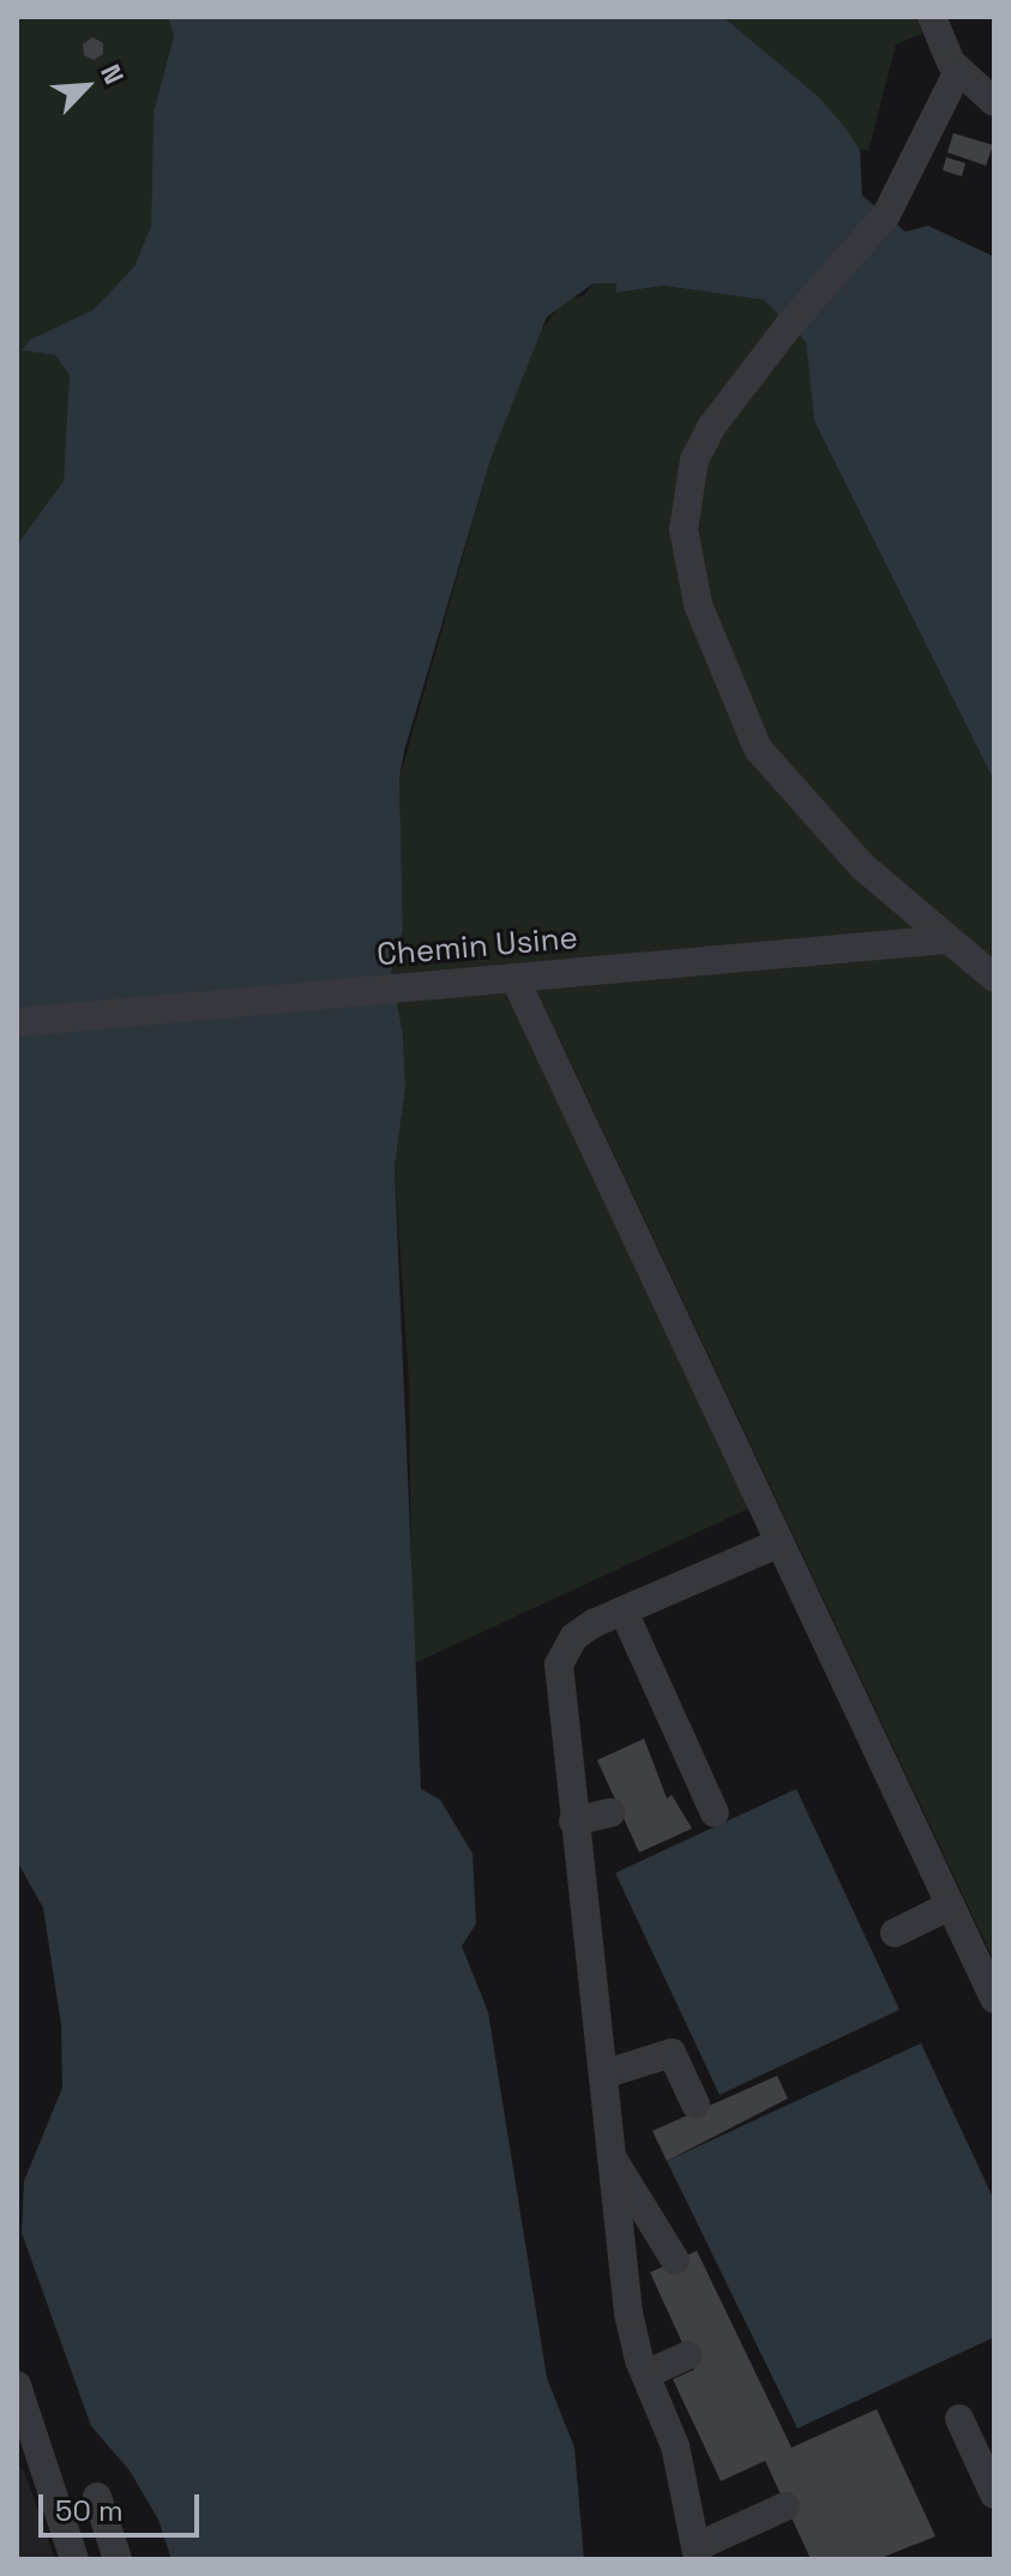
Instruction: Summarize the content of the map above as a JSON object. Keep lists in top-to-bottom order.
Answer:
{
  "streets": {
    "street": ["Chemin Usine"]
  },
  "scale_bar": "50 m",
  "north": "top right"
}
